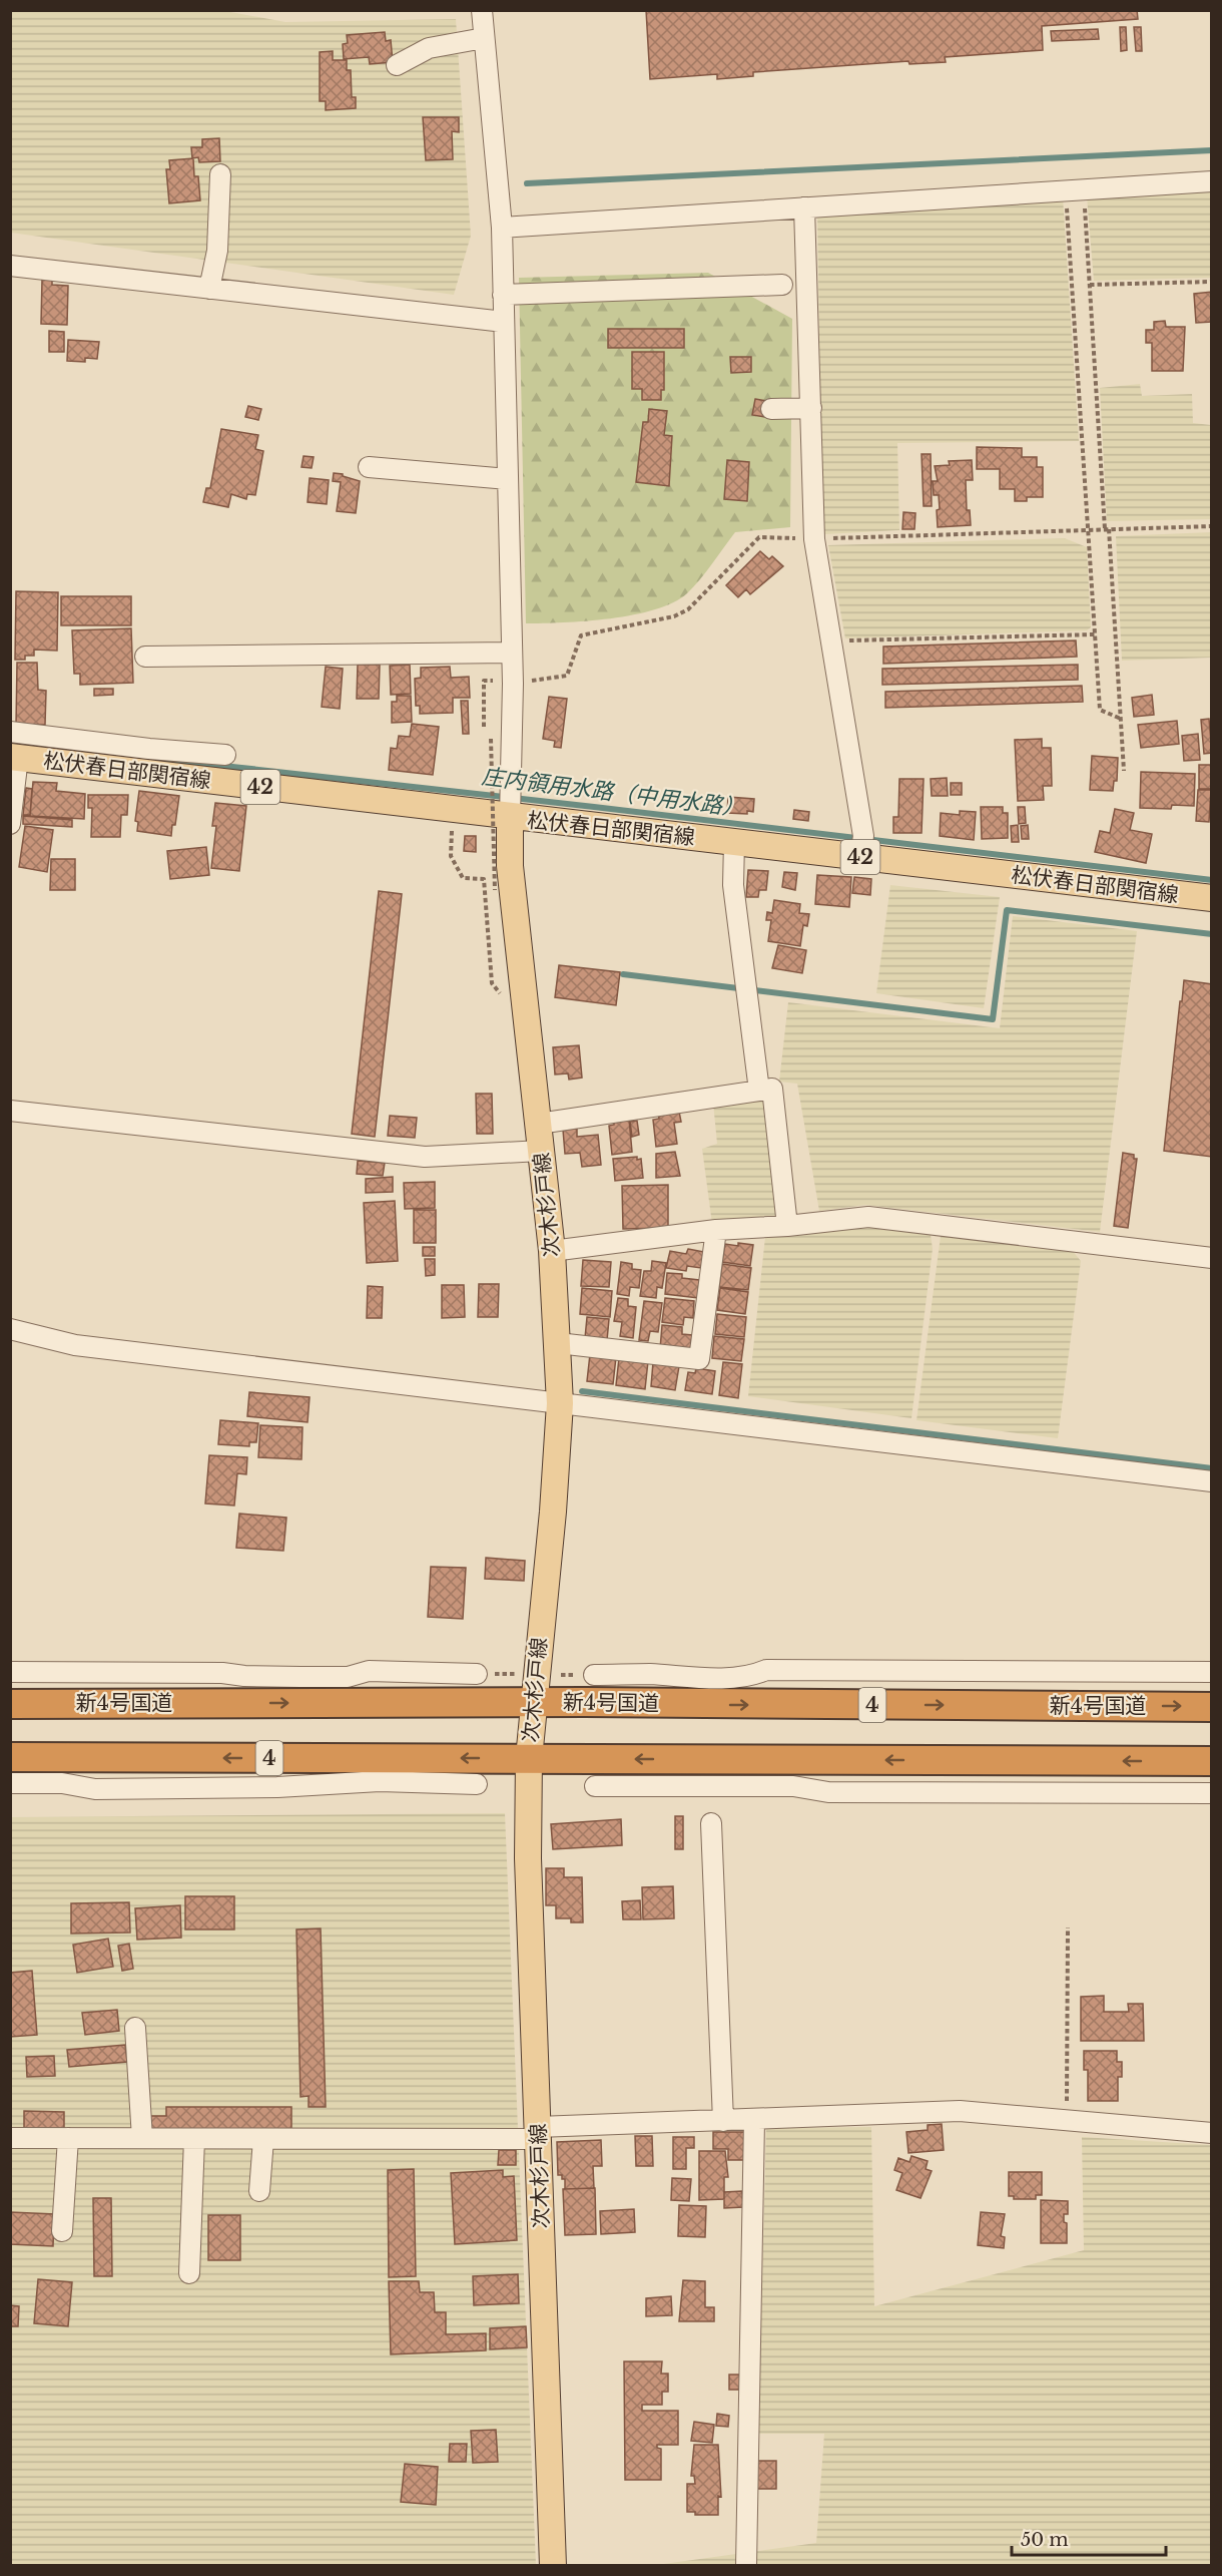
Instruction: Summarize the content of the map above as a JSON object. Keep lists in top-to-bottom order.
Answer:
{
  "streets": {
    "highway": ["新4号国道", "4"],
    "main road": ["松伏春日部関宿線", "42", "次木杉戸線"]
  },
  "crossings": [
    ["松伏春日部関宿線", "次木杉戸線"],
    ["次木杉戸線", "新4号国道"],
    ["次木杉戸線", "4"]
  ],
  "water": ["庄内領用水路（中用水路）"],
  "scale_bar": "50 m"
}
